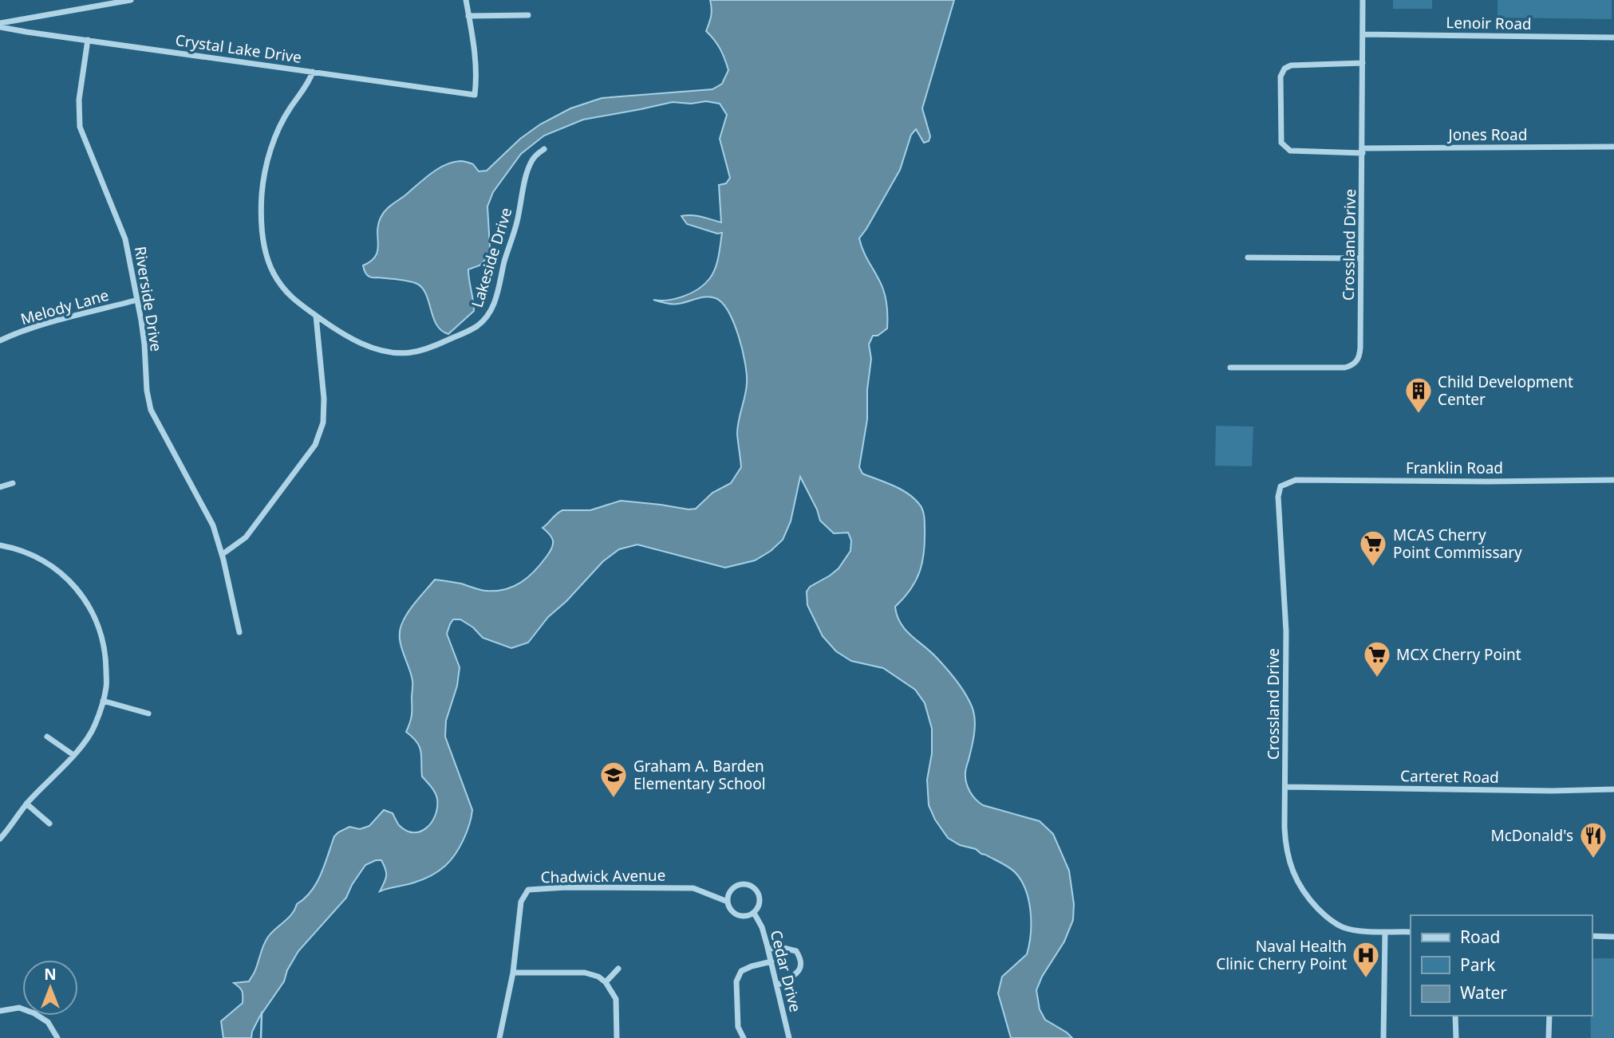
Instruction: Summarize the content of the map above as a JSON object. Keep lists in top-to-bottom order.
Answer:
{
  "streets": {
    "street": [
      "Lenoir Road",
      "Crystal Lake Drive",
      "Jones Road",
      "Crossland Drive",
      "Lakeside Drive",
      "Riverside Drive",
      "Melody Lane",
      "Franklin Road",
      "Carteret Road",
      "Chadwick Avenue",
      "Cedar Drive"
    ]
  },
  "crossings": [
    ["Lenoir Road", "Crossland Drive"],
    ["Crystal Lake Drive", "Lakeside Drive"],
    ["Crystal Lake Drive", "Riverside Drive"],
    ["Jones Road", "Crossland Drive"],
    ["Crossland Drive", "Franklin Road"],
    ["Crossland Drive", "Carteret Road"],
    ["Riverside Drive", "Melody Lane"],
    ["Chadwick Avenue", "Cedar Drive"]
  ],
  "places": {
    "building": ["Child Development Center"],
    "supermarket": ["MCAS Cherry Point Commissary", "MCX Cherry Point"],
    "school or university": ["Graham A. Barden Elementary School"],
    "restaurant": ["McDonald's"],
    "hospital": ["Naval Health Clinic Cherry Point"]
  },
  "legend": ["Road", "Park", "Water"],
  "north": "top"
}
